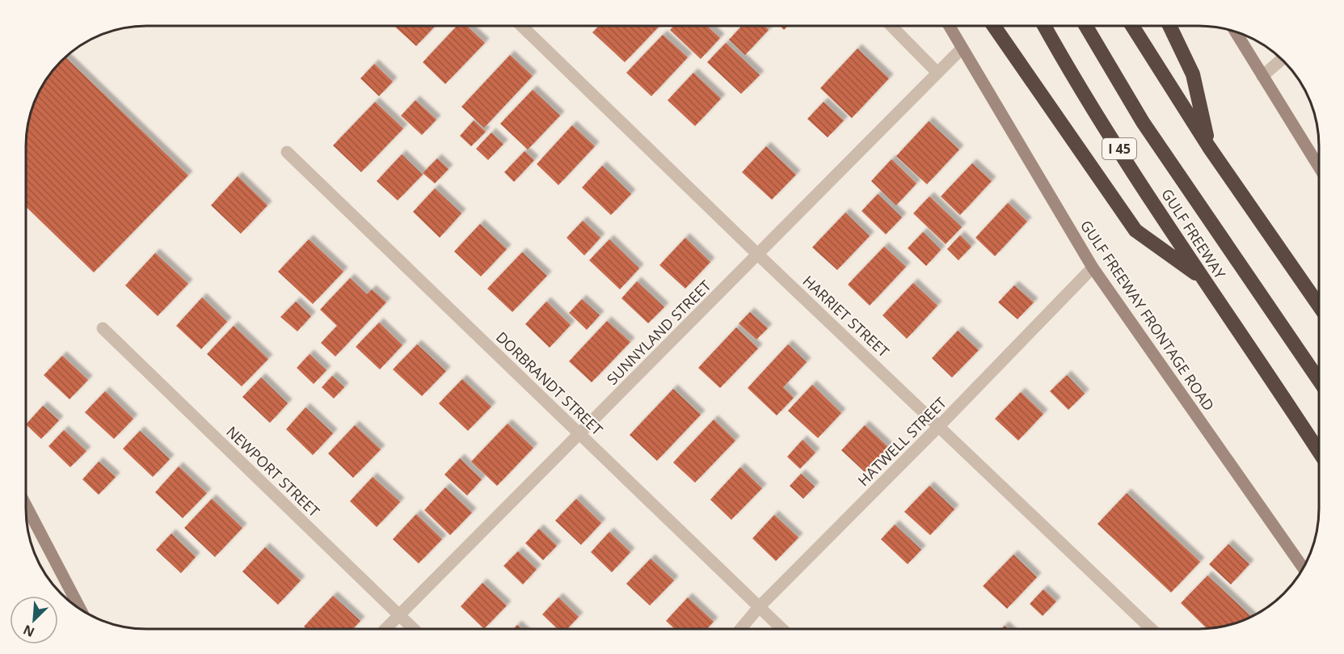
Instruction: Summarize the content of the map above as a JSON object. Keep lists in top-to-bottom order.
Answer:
{
  "streets": {
    "highway": ["I 45", "GULF FREEWAY"],
    "main road": ["GULF FREEWAY FRONTAGE ROAD"],
    "street": [
      "HARRIET STREET",
      "SUNNYLAND STREET",
      "DORBRANDT STREET",
      "HATWELL STREET",
      "NEWPORT STREET"
    ]
  },
  "crossings": [
    ["GULF FREEWAY FRONTAGE ROAD", "SUNNYLAND STREET"],
    ["GULF FREEWAY FRONTAGE ROAD", "HATWELL STREET"],
    ["HARRIET STREET", "SUNNYLAND STREET"],
    ["HARRIET STREET", "HATWELL STREET"],
    ["SUNNYLAND STREET", "DORBRANDT STREET"],
    ["SUNNYLAND STREET", "NEWPORT STREET"],
    ["DORBRANDT STREET", "HATWELL STREET"]
  ],
  "north": "bottom left"
}
